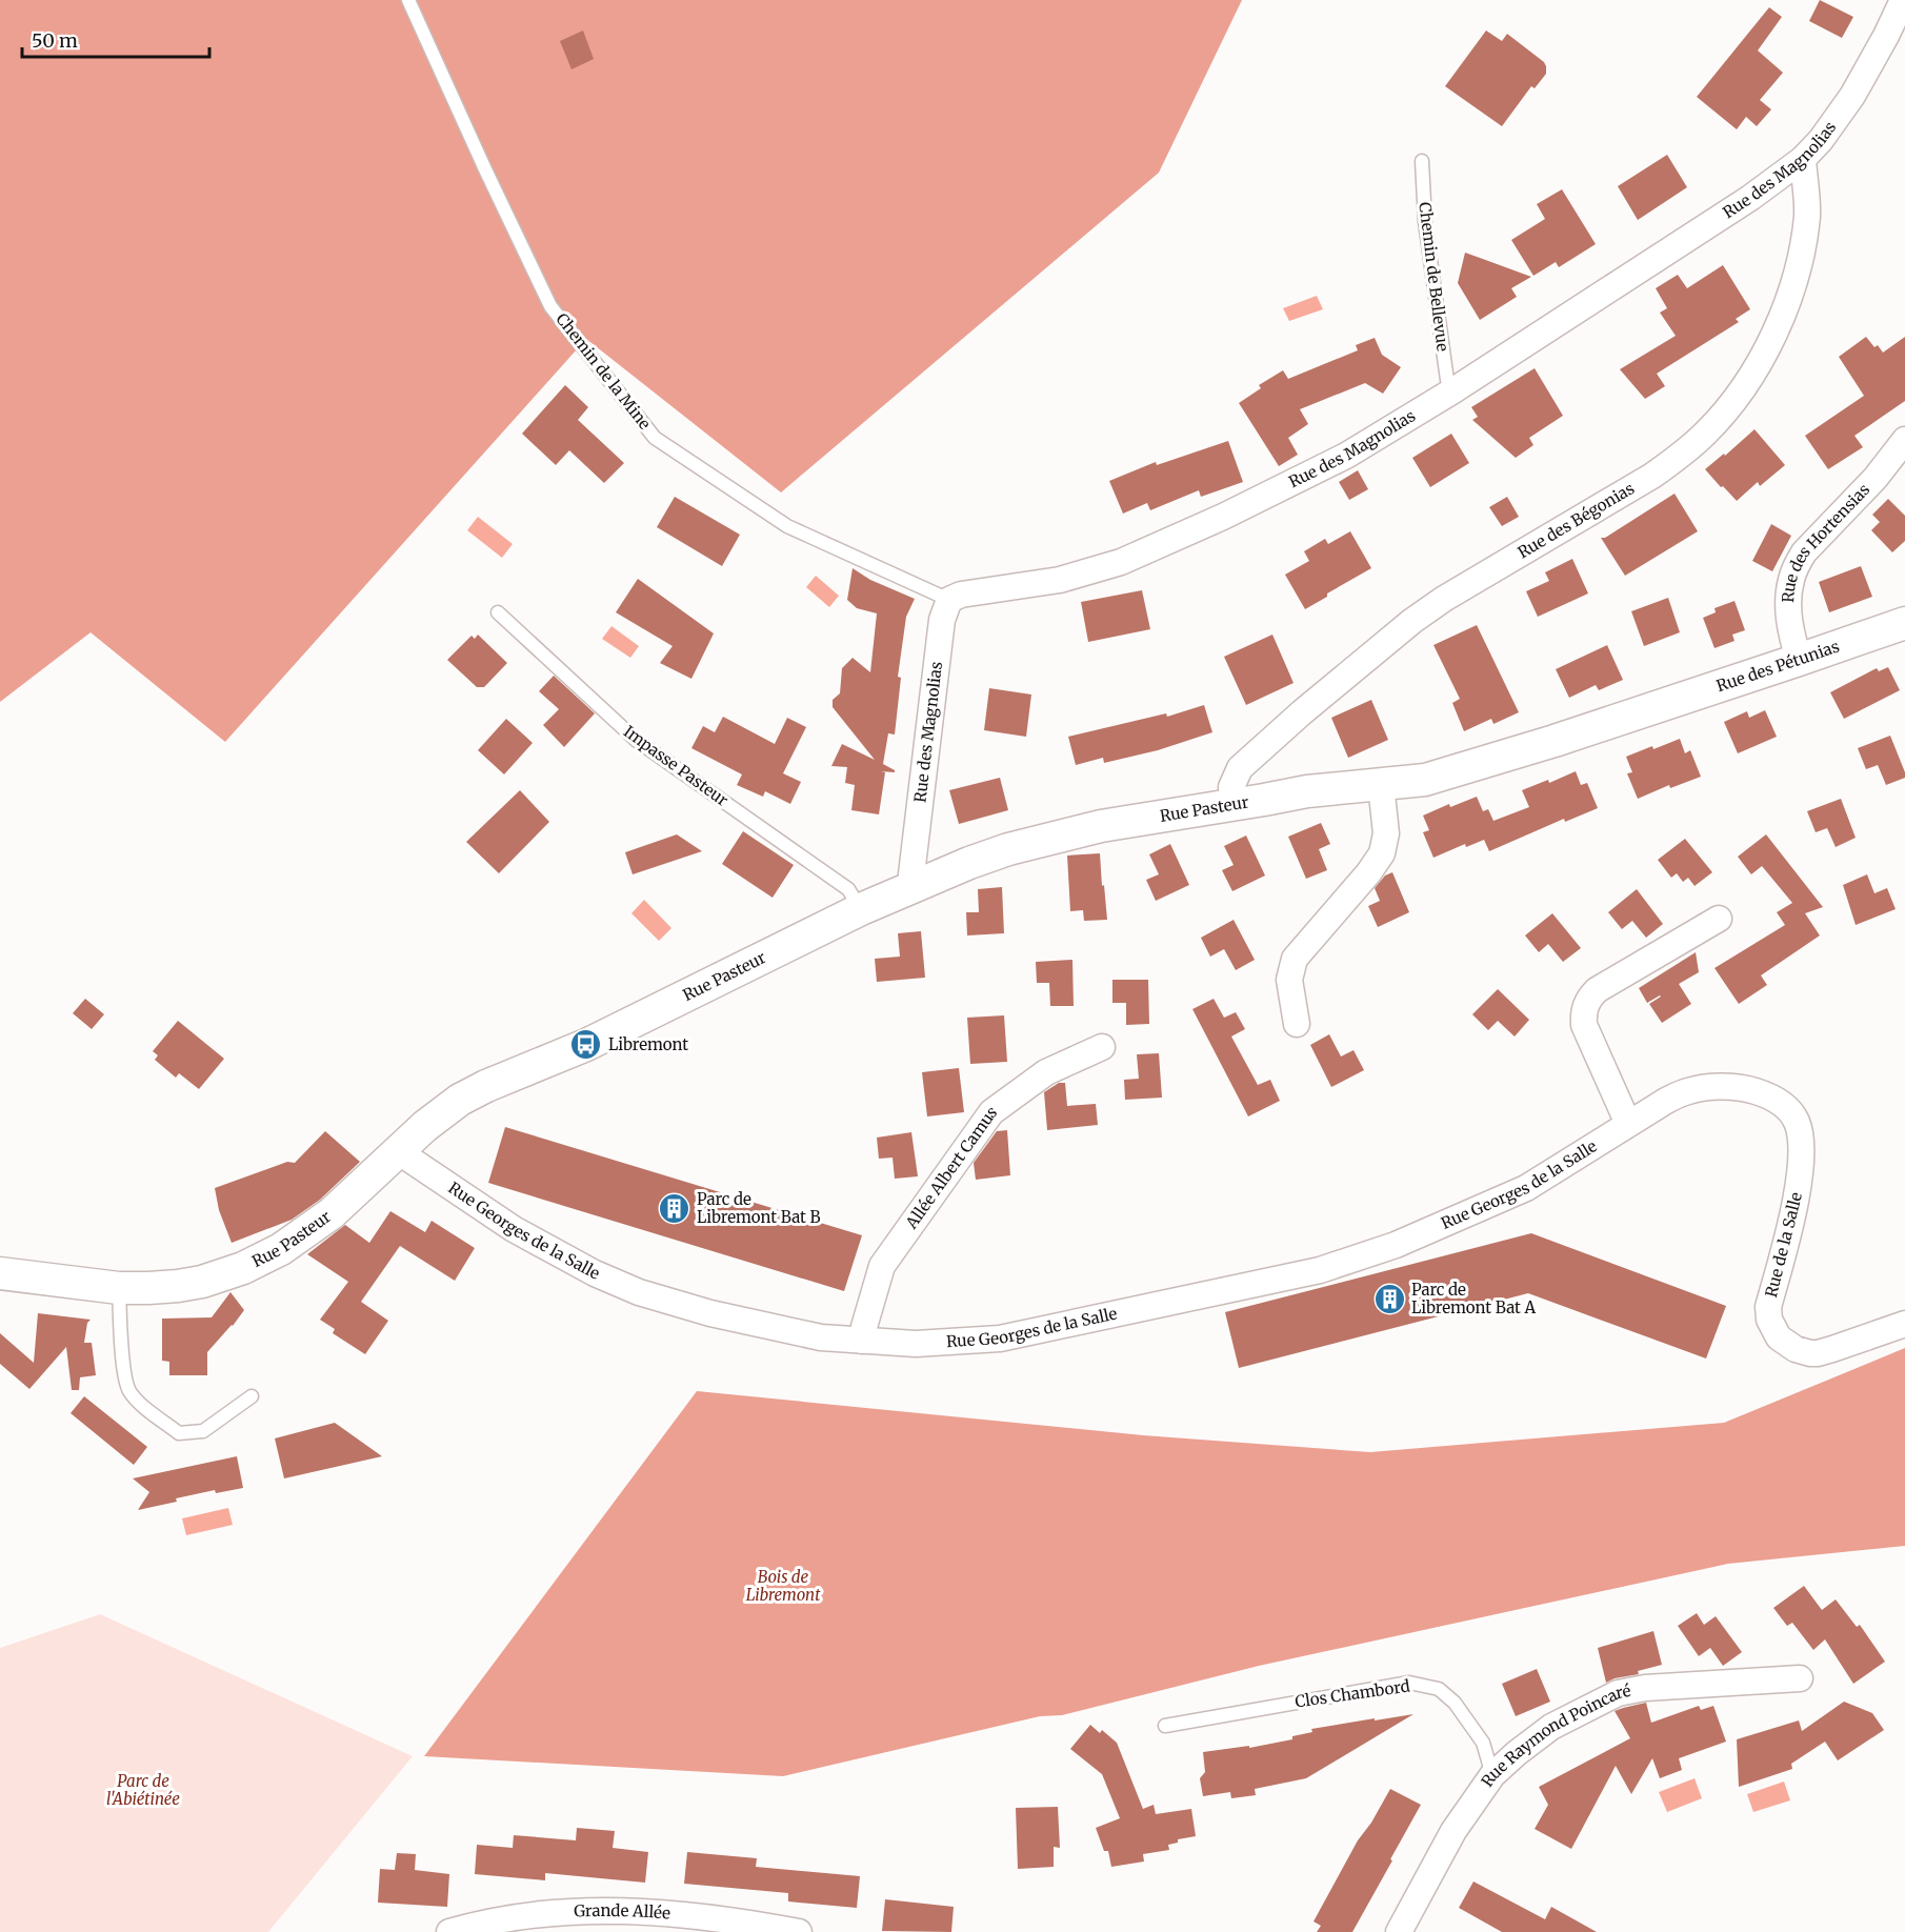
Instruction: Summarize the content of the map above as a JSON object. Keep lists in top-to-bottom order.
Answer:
{
  "streets": {
    "street": [
      "Rue des Magnolias",
      "Rue des Bégonias",
      "Rue des Hortensias",
      "Rue des Pétunias",
      "Rue Pasteur",
      "Allée Albert Camus",
      "Rue Georges de la Salle",
      "Rue de la Salle",
      "Rue Raymond Poincaré",
      "Grande Allée"
    ],
    "lane": [
      "Chemin de Bellevue",
      "Chemin de la Mine",
      "Impasse Pasteur",
      "Clos Chambord"
    ]
  },
  "crossings": [
    ["Rue des Magnolias", "Chemin de Bellevue"],
    ["Rue des Magnolias", "Chemin de la Mine"],
    ["Rue des Magnolias", "Rue des Bégonias"],
    ["Rue des Magnolias", "Rue Pasteur"],
    ["Rue des Bégonias", "Rue Pasteur"],
    ["Rue des Hortensias", "Rue des Pétunias"],
    ["Rue des Pétunias", "Rue Pasteur"],
    ["Impasse Pasteur", "Rue Pasteur"],
    ["Rue Pasteur", "Rue Georges de la Salle"],
    ["Allée Albert Camus", "Rue Georges de la Salle"],
    ["Rue Georges de la Salle", "Rue de la Salle"],
    ["Clos Chambord", "Rue Raymond Poincaré"]
  ],
  "parks": ["Bois de Libremont", "Parc de l'Abiétinée"],
  "places": {
    "bus stop": ["Libremont"],
    "building": ["Parc de Libremont Bat B", "Parc de Libremont Bat A"]
  },
  "scale_bar": "50 m"
}
